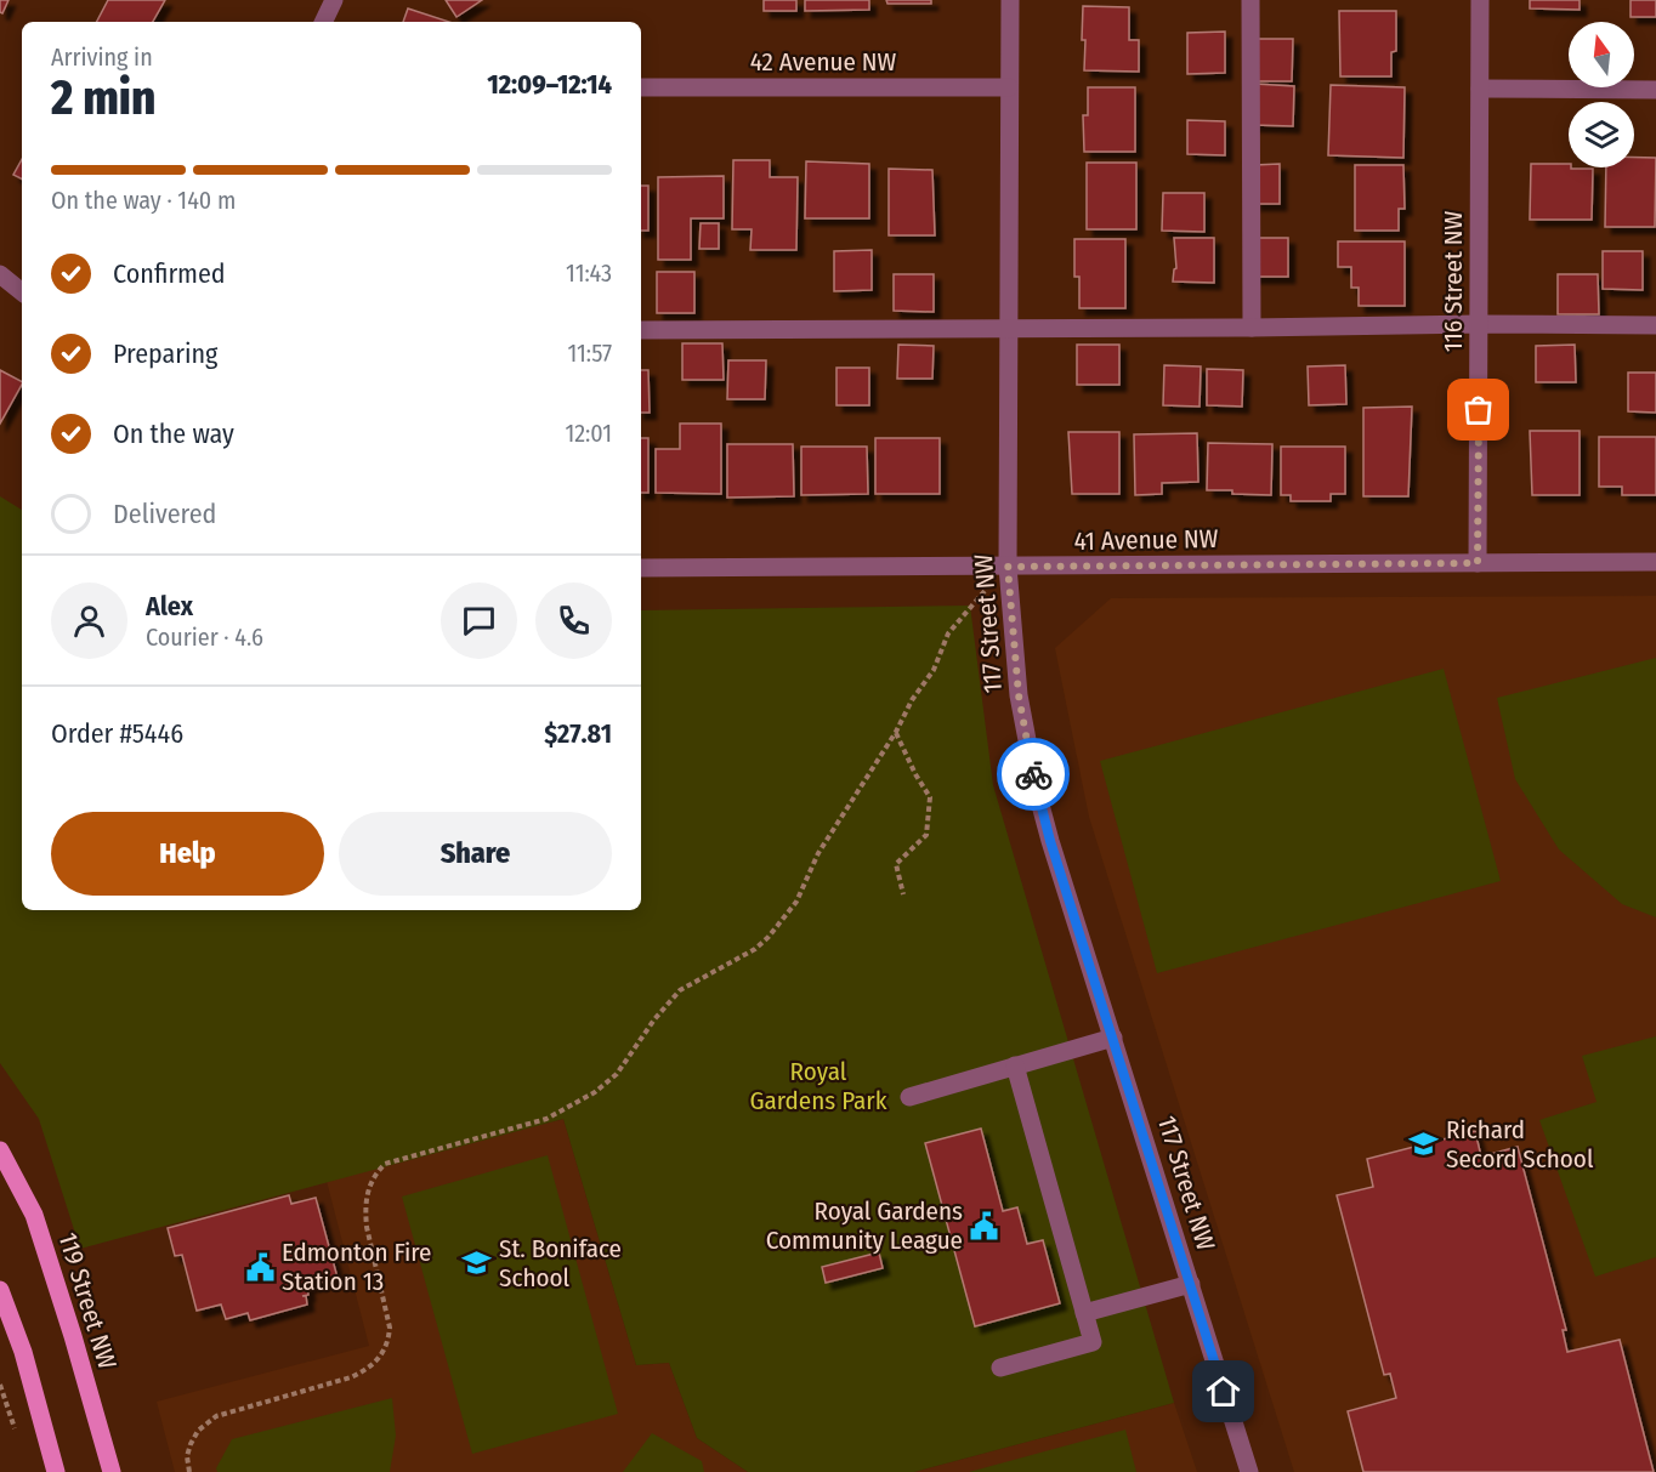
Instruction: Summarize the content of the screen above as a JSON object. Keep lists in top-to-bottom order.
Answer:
{
  "streets": {
    "main road": ["119 Street NW"],
    "street": [
      "42 Avenue NW",
      "116 Street NW",
      "41 Avenue NW",
      "117 Street NW"
    ]
  },
  "crossings": [
    ["42 Avenue NW", "117 Street NW"],
    ["116 Street NW", "41 Avenue NW"],
    ["41 Avenue NW", "117 Street NW"]
  ],
  "parks": ["Royal Gardens Park"],
  "places": {
    "school or university": ["Richard Secord School", "St. Boniface School"],
    "public building": ["Royal Gardens Community League", "Edmonton Fire Station 13"]
  },
  "north": "top",
  "page": {
    "heading": ["2 min", "Arriving in", "12:09–12:14"],
    "panel": [
      "Alex",
      "Courier · 4.6",
      "Order #5446",
      "$27.81"
    ],
    "bar": "On the way · 140 m",
    "list": [
      ["Confirmed", "11:43"],
      ["Preparing", "11:57"],
      ["On the way", "12:01"],
      "Delivered"
    ],
    "buttons": ["Help", "Share"]
  }
}
